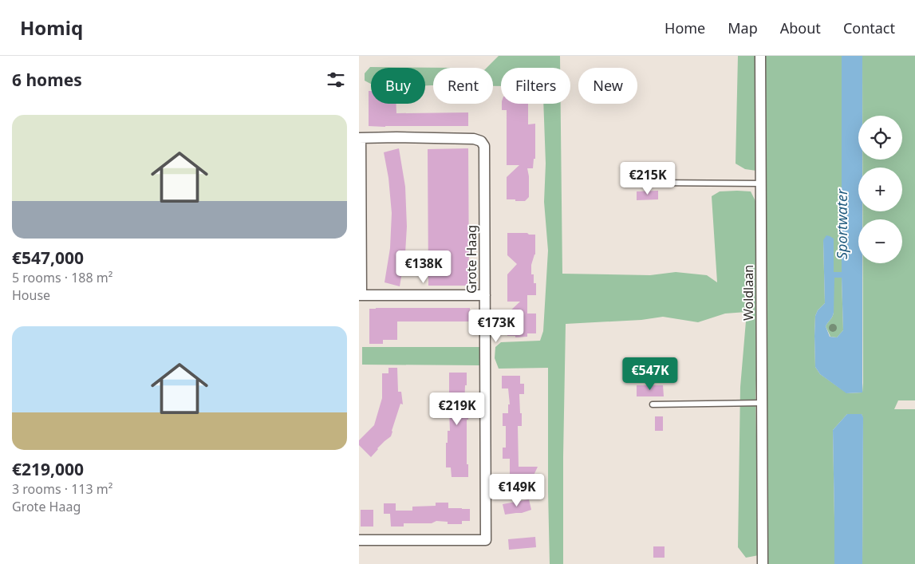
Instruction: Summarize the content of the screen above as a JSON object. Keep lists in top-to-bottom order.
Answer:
{
  "streets": {
    "street": ["Grote Haag", "Woldlaan"]
  },
  "water": ["Sportwater"],
  "page": {
    "header": "Homiq",
    "nav": [
      "Home",
      "Map",
      "About",
      "Contact"
    ],
    "heading": "6 homes",
    "chip": [
      "Buy",
      "Rent",
      "Filters",
      "New"
    ],
    "list": [
      {
        "name": "€547,000",
        "note": "5 rooms · 188 m² · House"
      },
      {
        "name": "€219,000",
        "note": "3 rooms · 113 m² · Grote Haag"
      }
    ],
    "map_buttons": ["+", "−"],
    "price": [
      "€215K",
      "€138K",
      "€173K",
      "€547K",
      "€219K",
      "€149K"
    ]
  }
}
